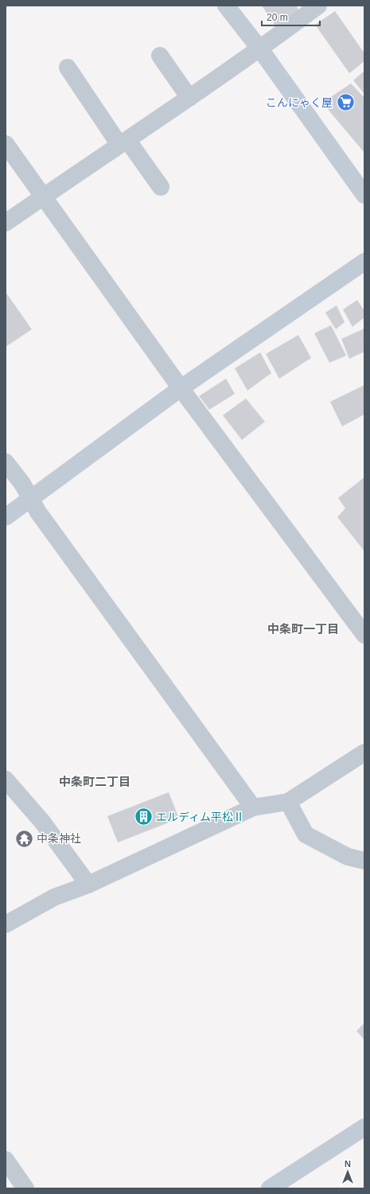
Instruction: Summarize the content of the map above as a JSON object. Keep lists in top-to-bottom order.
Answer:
{
  "districts": ["中条町一丁目", "中条町二丁目"],
  "places": {
    "supermarket": ["こんにゃく屋"],
    "building": ["エルディム平松Ⅱ"],
    "temple": ["中条神社"]
  },
  "scale_bar": "20 m",
  "north": "top"
}
